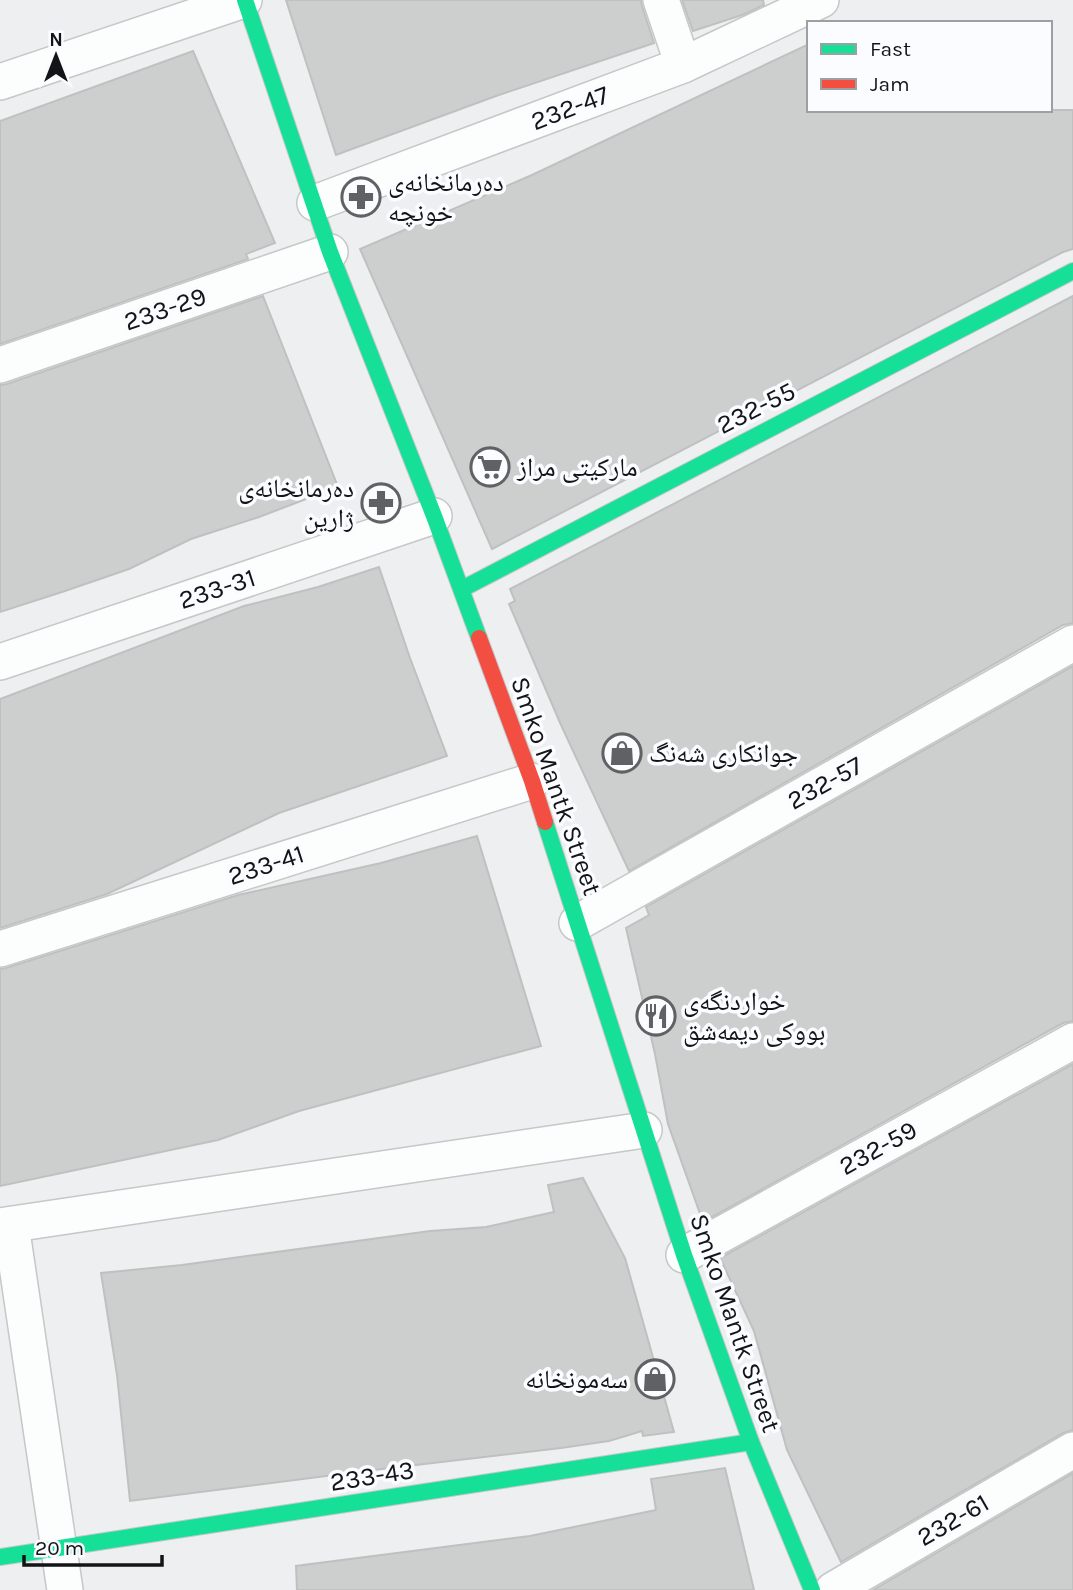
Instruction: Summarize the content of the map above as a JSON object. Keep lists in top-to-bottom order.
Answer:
{
  "streets": {
    "main road": ["232-55", "Smko Mantk Street", "233-43"],
    "street": [
      "232-47",
      "233-29",
      "233-31",
      "232-57",
      "233-41",
      "232-59",
      "232-61"
    ]
  },
  "crossings": [
    ["232-47", "Smko Mantk Street"],
    ["233-29", "Smko Mantk Street"],
    ["232-55", "Smko Mantk Street"],
    ["233-31", "Smko Mantk Street"],
    ["232-57", "Smko Mantk Street"],
    ["Smko Mantk Street", "233-41"],
    ["Smko Mantk Street", "232-59"],
    ["Smko Mantk Street", "233-43"]
  ],
  "places": {
    "pharmacy": ["دەرمانخانەی خونچە", "دەرمانخانەی ژارین"],
    "supermarket": ["مارکیتی مراز"],
    "shop": ["جوانکاری شەنگ", "سەمونخانە"],
    "restaurant": ["خواردنگەی بووکی دیمەشق"]
  },
  "legend": ["Fast", "Jam"],
  "scale_bar": "20 m",
  "north": "top"
}
